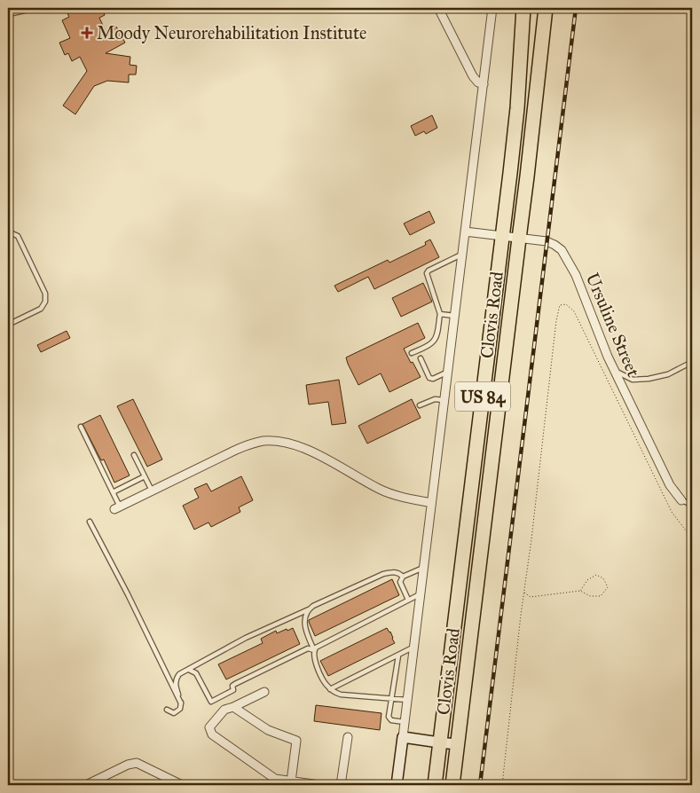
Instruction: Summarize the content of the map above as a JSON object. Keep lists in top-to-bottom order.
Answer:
{
  "streets": {
    "highway": ["Clovis Road", "US 84"],
    "street": ["Ursuline Street"]
  },
  "crossings": [
    ["Clovis Road", "Ursuline Street"]
  ],
  "places": {
    "health": ["Moody Neurorehabilitation Institute"]
  }
}
